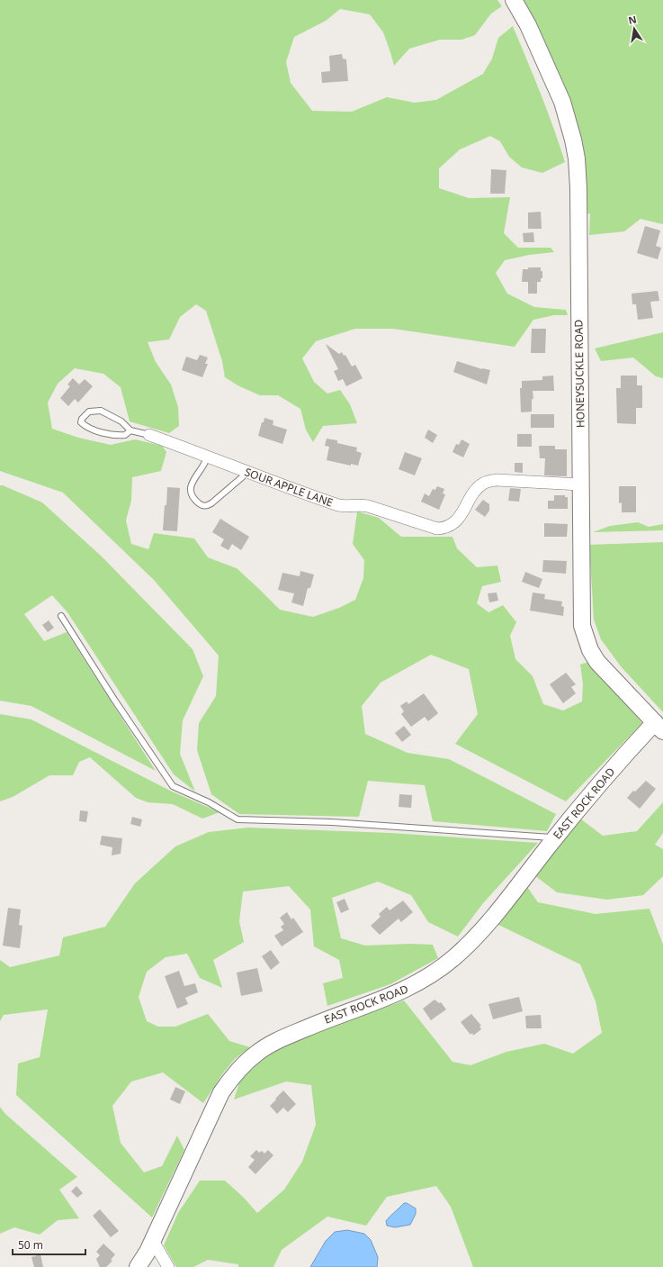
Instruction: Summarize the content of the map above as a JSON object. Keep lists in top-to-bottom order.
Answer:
{
  "streets": {
    "street": ["HONEYSUCKLE ROAD", "SOUR APPLE LANE", "EAST ROCK ROAD"]
  },
  "crossings": [
    ["HONEYSUCKLE ROAD", "SOUR APPLE LANE"],
    ["HONEYSUCKLE ROAD", "EAST ROCK ROAD"]
  ],
  "scale_bar": "50 m",
  "north": "top"
}
